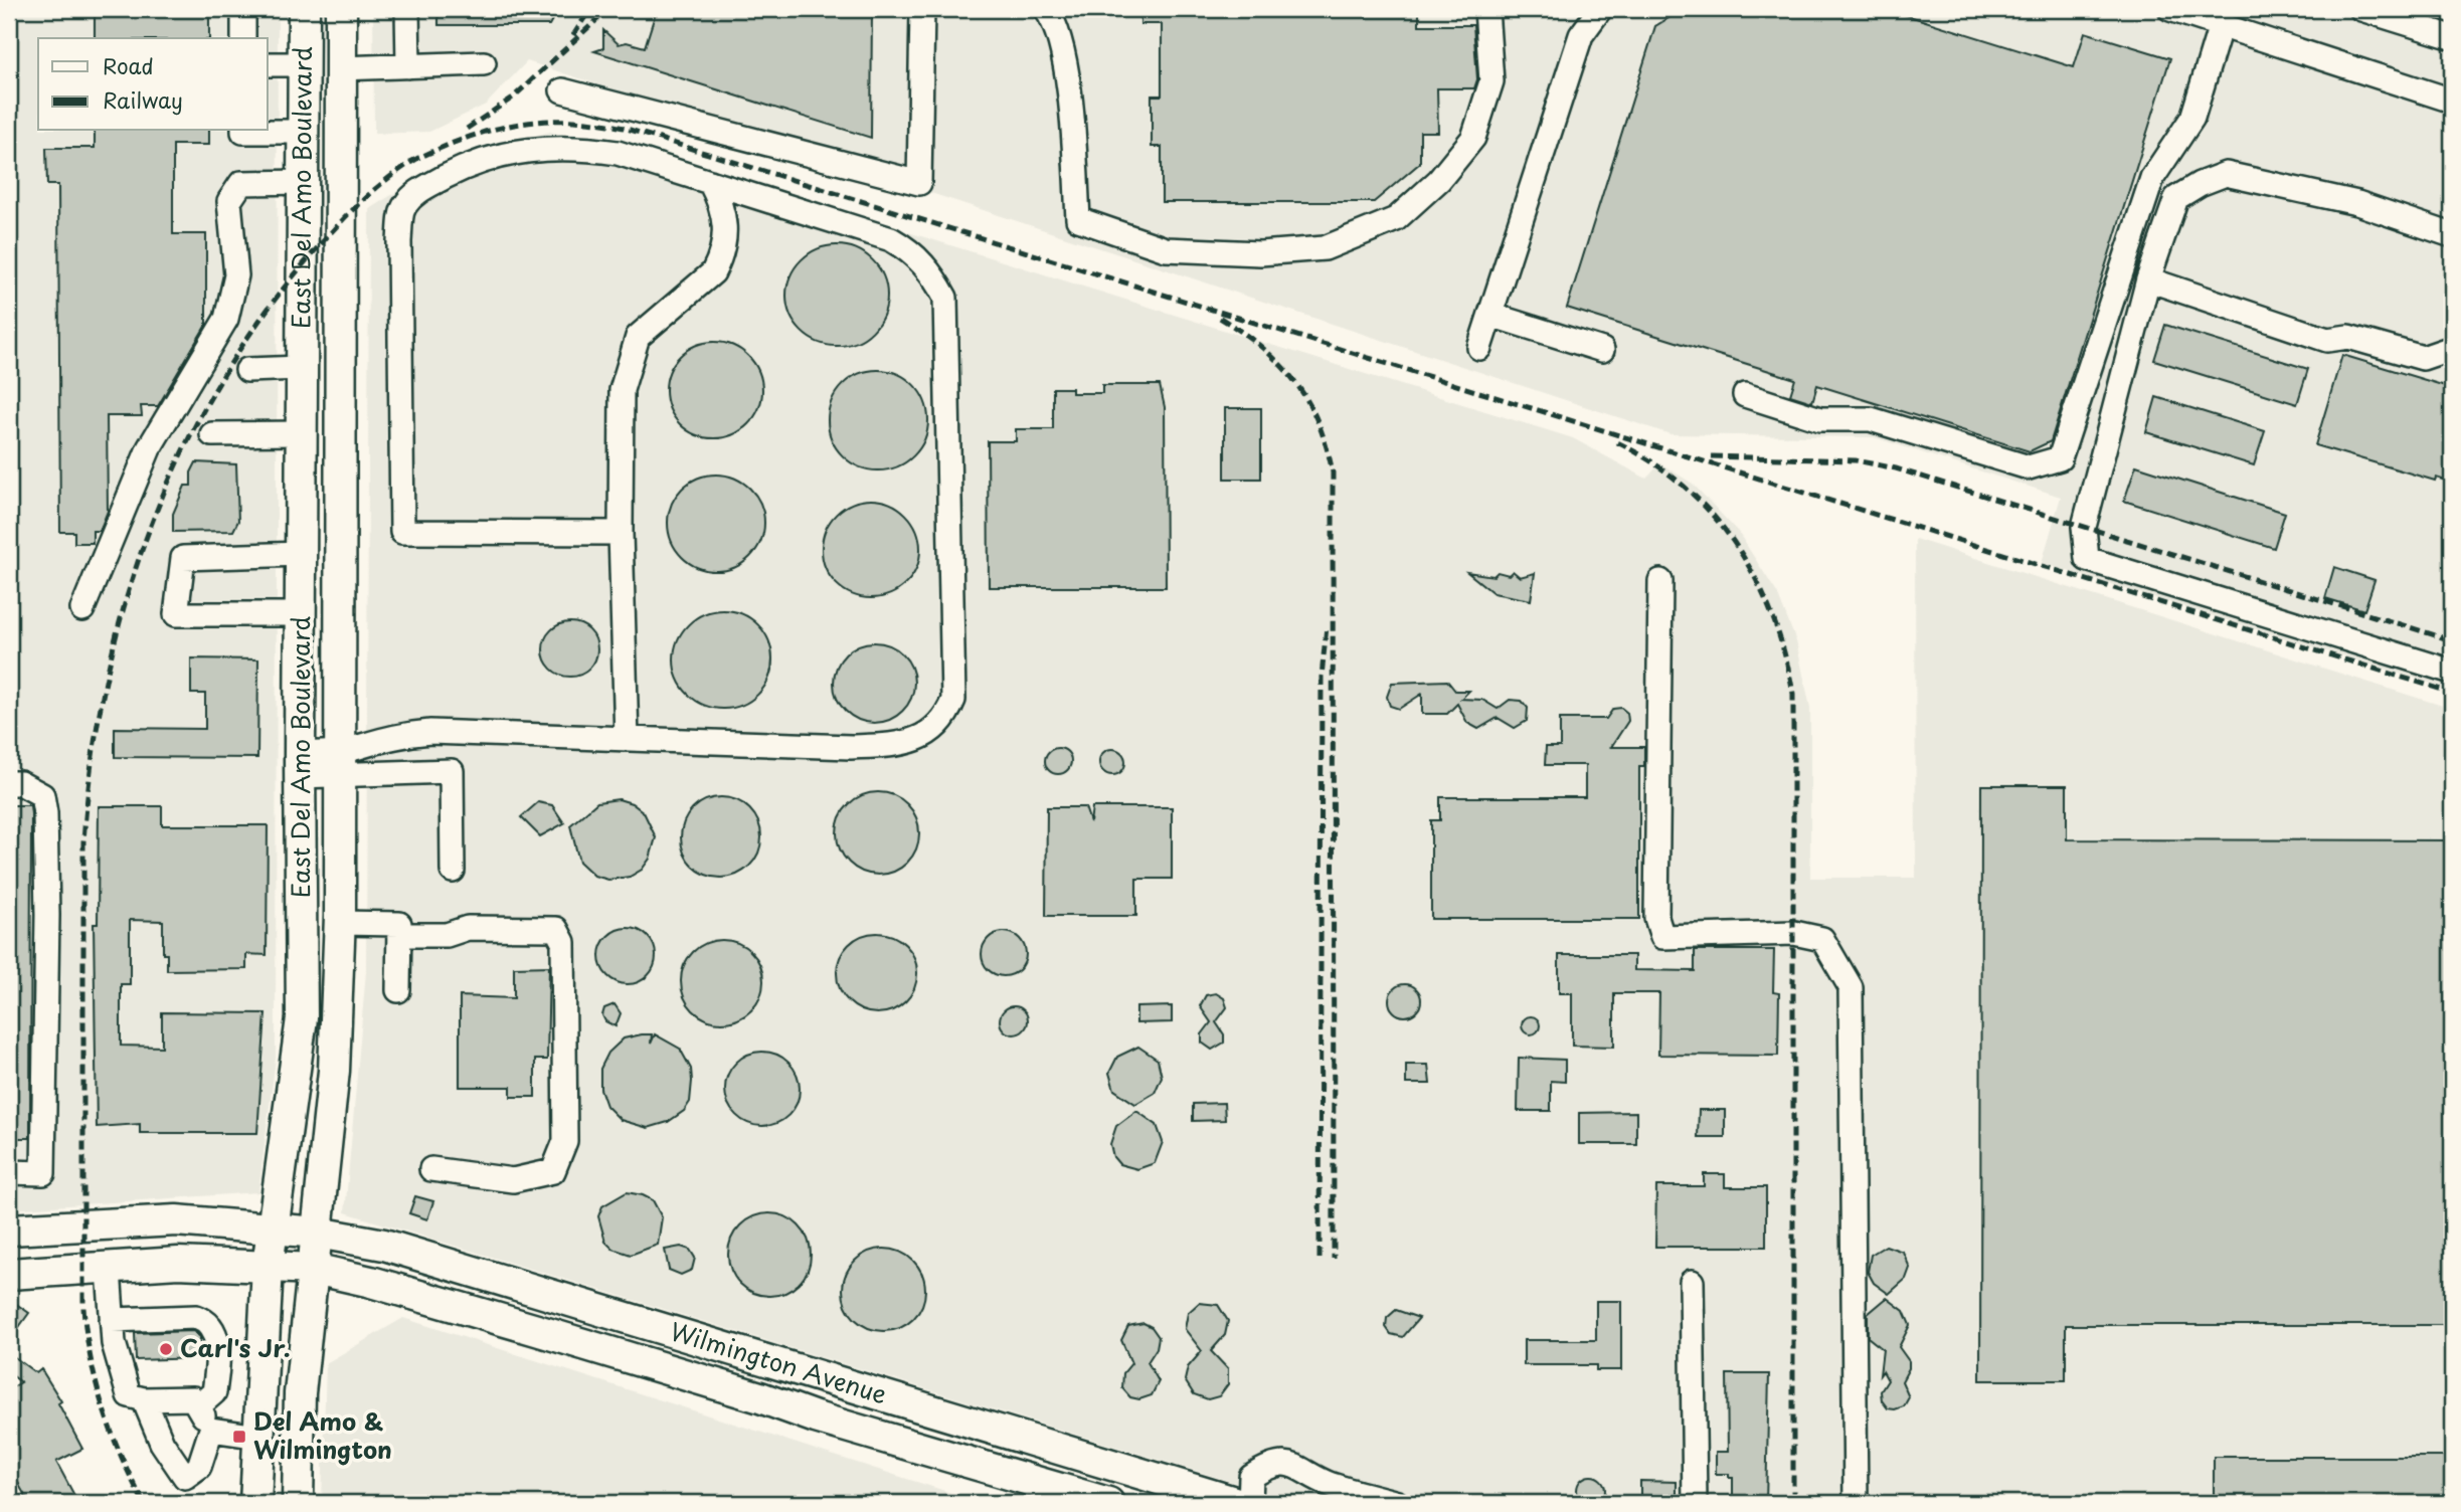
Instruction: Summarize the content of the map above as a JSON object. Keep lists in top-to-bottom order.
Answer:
{
  "streets": {
    "main road": ["East Del Amo Boulevard", "Wilmington Avenue"]
  },
  "crossings": [
    ["East Del Amo Boulevard", "Wilmington Avenue"]
  ],
  "places": {
    "other": ["Carl's Jr."],
    "transit": ["Del Amo & Wilmington"]
  },
  "legend": ["Road", "Railway"]
}
